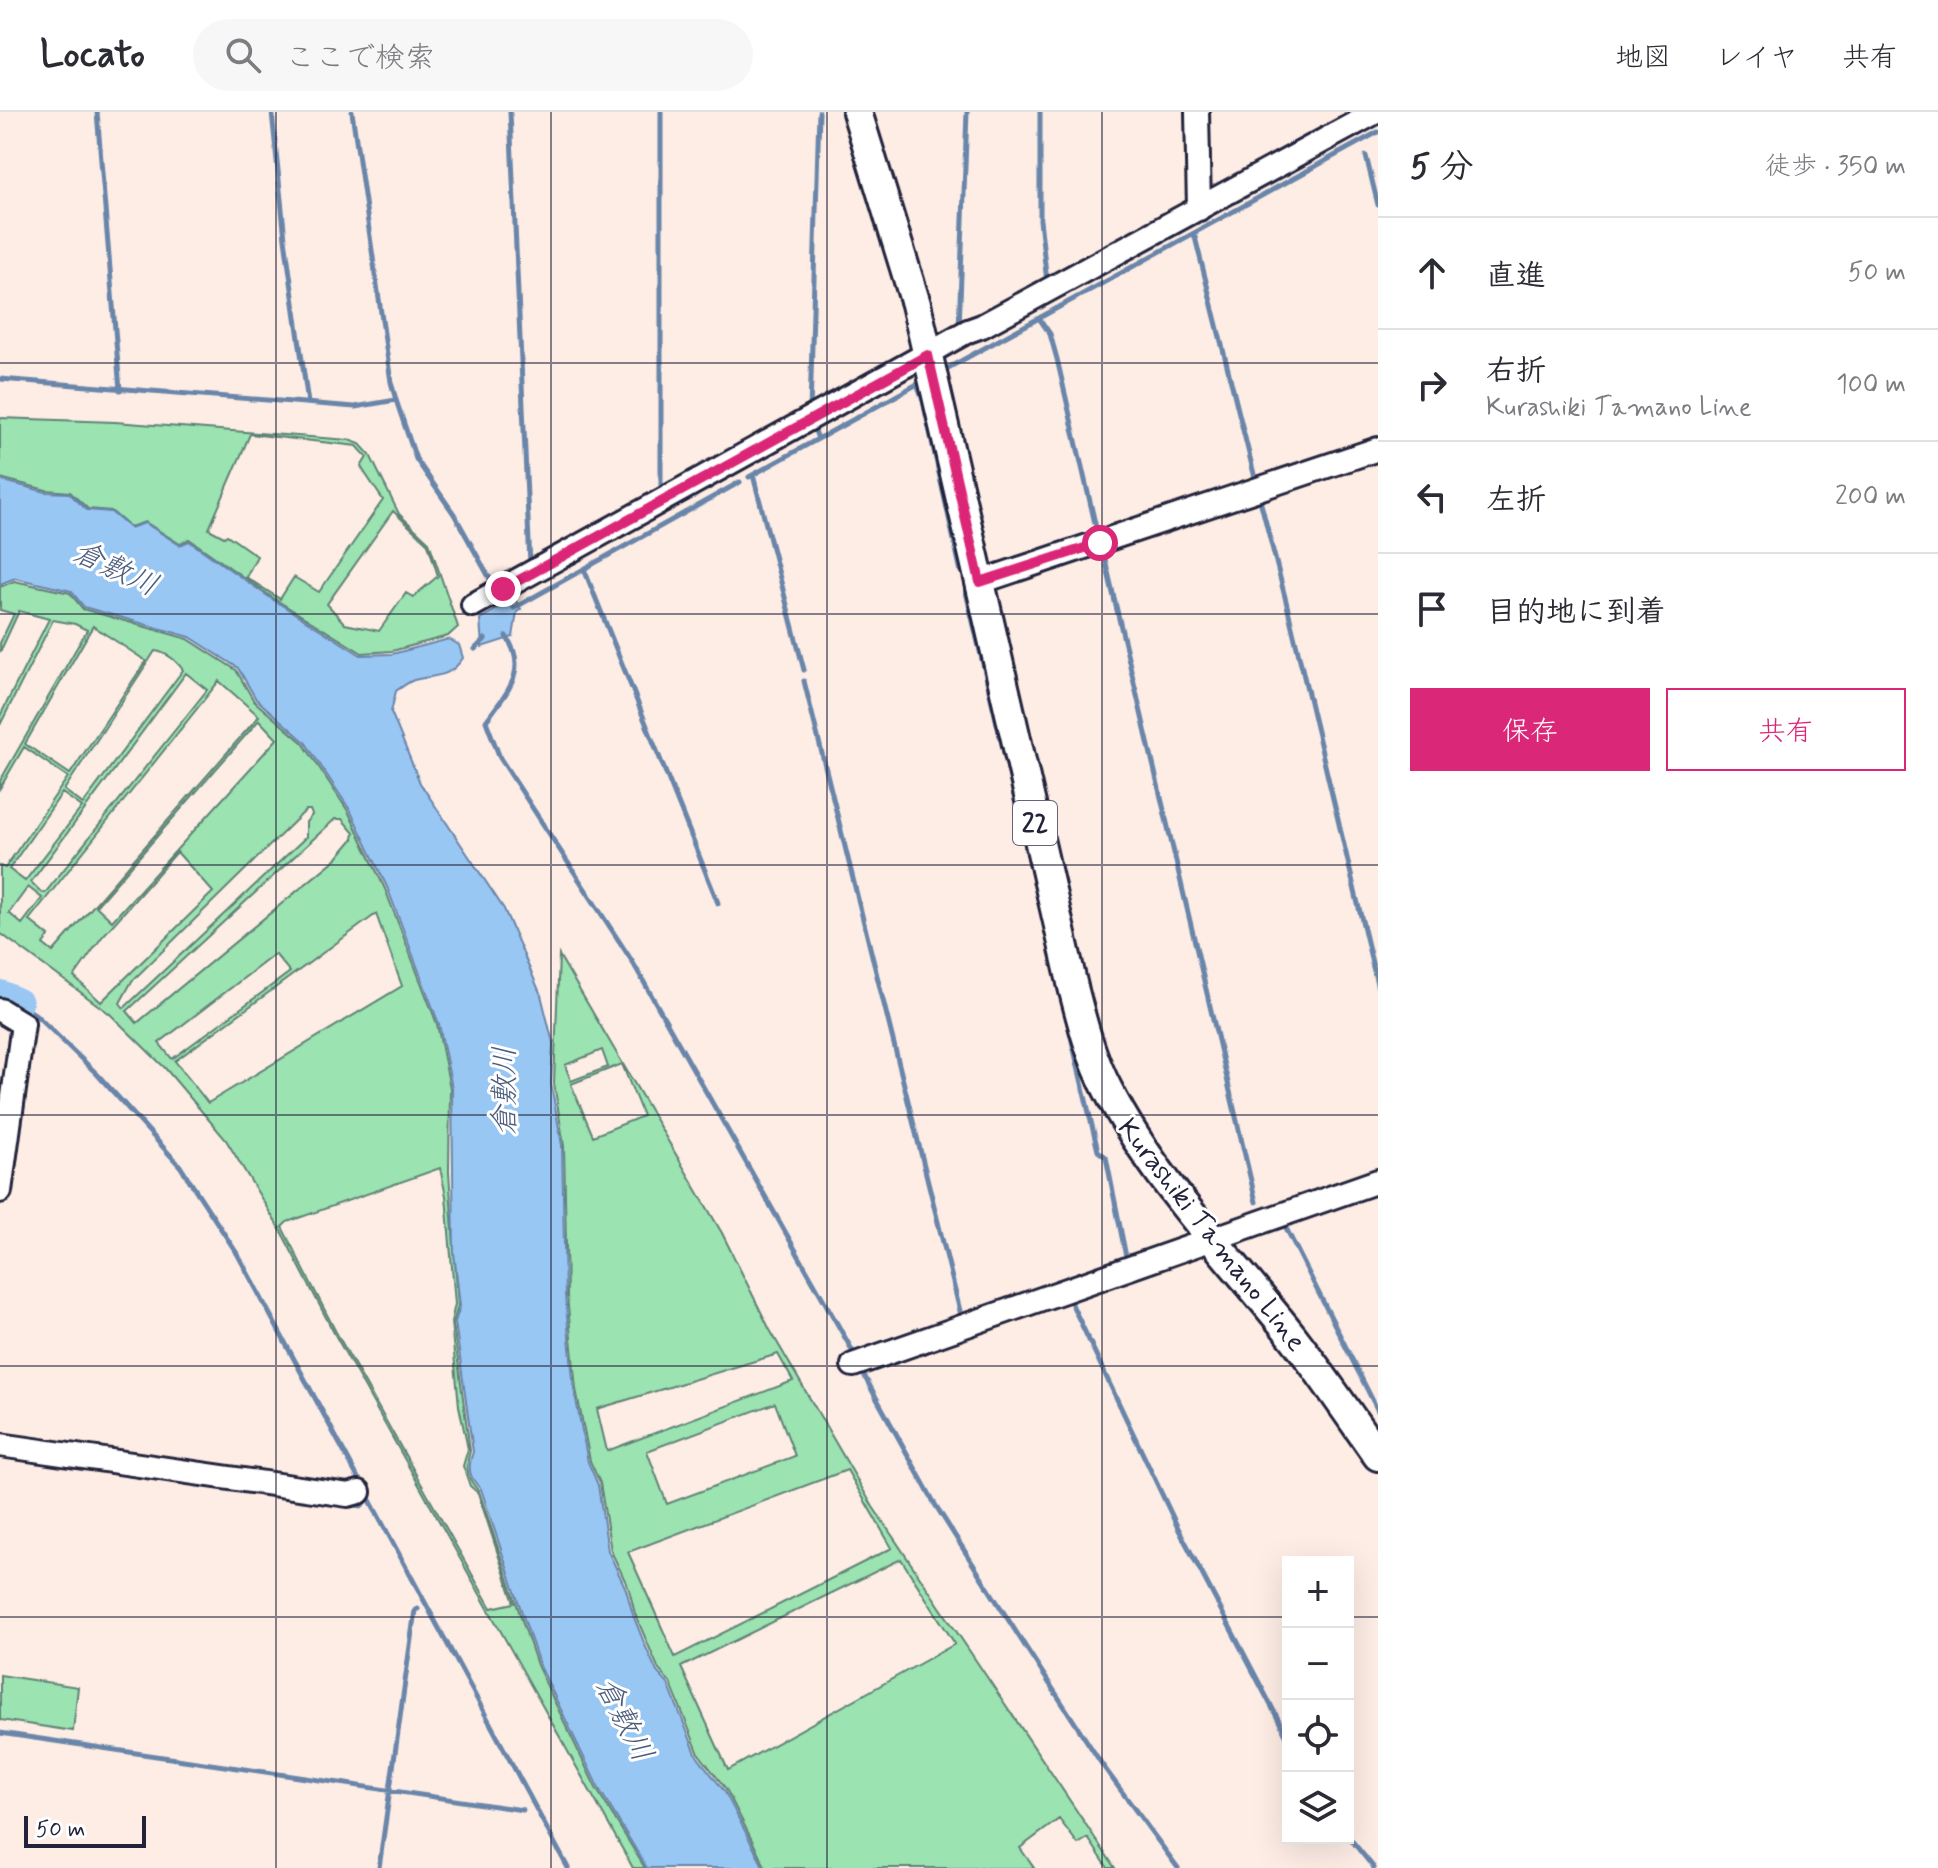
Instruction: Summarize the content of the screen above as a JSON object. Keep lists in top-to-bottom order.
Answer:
{
  "streets": {
    "main road": ["22", "Kurashiki Tamano Line"]
  },
  "water": ["倉敷川"],
  "scale_bar": "50 m",
  "page": {
    "header": "Locato",
    "search": "ここで検索",
    "nav": ["地図", "レイヤ", "共有"],
    "heading": ["5 分", "徒歩 · 350 m"],
    "list": [
      ["直進", "50 m"],
      ["右折", "Kurashiki Tamano Line", "100 m"],
      ["左折", "200 m"],
      "目的地に到着"
    ],
    "buttons": ["保存", "共有"],
    "map_buttons": ["+", "−"],
    "scale": "50 m"
  }
}
